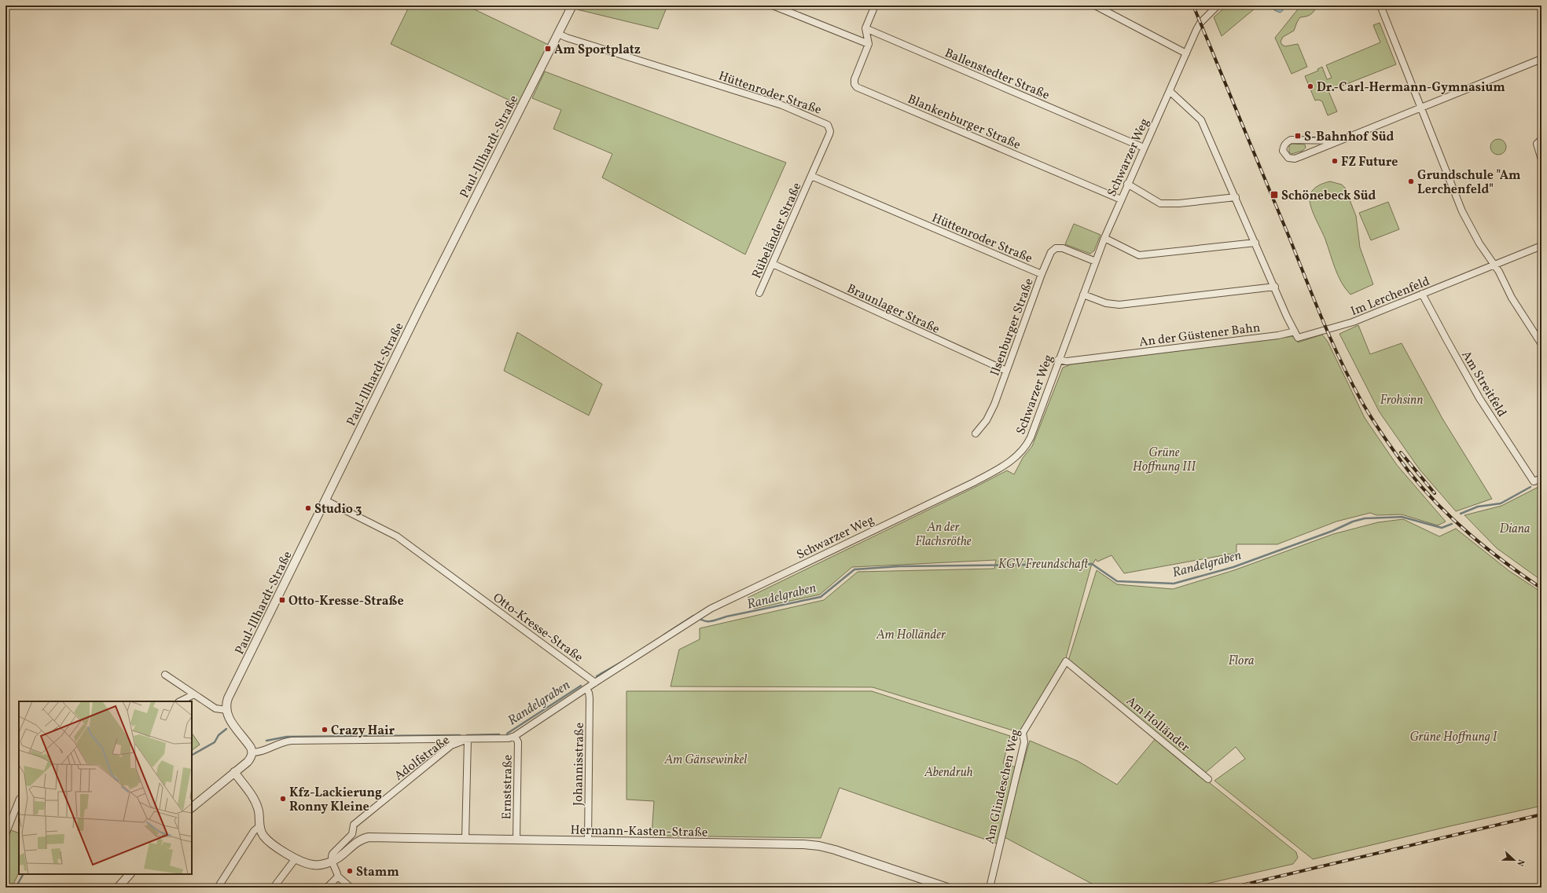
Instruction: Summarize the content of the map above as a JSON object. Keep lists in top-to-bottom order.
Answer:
{
  "streets": {
    "street": [
      "Ballenstedter Straße",
      "Hüttenroder Straße",
      "Blankenburger Straße",
      "Paul-Illhardt-Straße",
      "Schwarzer Weg",
      "Rübeländer Straße",
      "Im Lerchenfeld",
      "Braunlager Straße",
      "Ilsenburger Straße",
      "An der Güstener Bahn",
      "Am Streitfeld",
      "Otto-Kresse-Straße",
      "Am Holländer",
      "Adolfstraße",
      "Johannisstraße",
      "Am Glindeschen Weg",
      "Ernststraße",
      "Hermann-Kasten-Straße"
    ]
  },
  "crossings": [
    ["Ballenstedter Straße", "Schwarzer Weg"],
    ["Hüttenroder Straße", "Paul-Illhardt-Straße"],
    ["Hüttenroder Straße", "Rübeländer Straße"],
    ["Hüttenroder Straße", "Ilsenburger Straße"],
    ["Blankenburger Straße", "Schwarzer Weg"],
    ["Paul-Illhardt-Straße", "Otto-Kresse-Straße"],
    ["Schwarzer Weg", "Ilsenburger Straße"],
    ["Schwarzer Weg", "An der Güstener Bahn"],
    ["Schwarzer Weg", "Otto-Kresse-Straße"],
    ["Rübeländer Straße", "Braunlager Straße"],
    ["Im Lerchenfeld", "An der Güstener Bahn"],
    ["Im Lerchenfeld", "Am Streitfeld"],
    ["Braunlager Straße", "Ilsenburger Straße"],
    ["Am Holländer", "Am Glindeschen Weg"],
    ["Johannisstraße", "Hermann-Kasten-Straße"],
    ["Ernststraße", "Hermann-Kasten-Straße"]
  ],
  "water": ["Randelgraben"],
  "parks": [
    "Frohsinn",
    "Grüne Hoffnung III",
    "An der Flachsröthe",
    "Diana",
    "KGV Freundschaft",
    "Am Holländer",
    "Flora",
    "Grüne Hoffnung I",
    "Am Gänsewinkel",
    "Abendruh"
  ],
  "places": {
    "transit": [
      "Am Sportplatz",
      "S-Bahnhof Süd",
      "Schönebeck Süd",
      "Otto-Kresse-Straße"
    ],
    "other": [
      "Dr.-Carl-Hermann-Gymnasium",
      "FZ Future",
      "Grundschule \"Am Lerchenfeld\"",
      "Studio 3",
      "Crazy Hair",
      "Kfz-Lackierung Ronny Kleine",
      "Stamm"
    ]
  },
  "north": "right"
}
